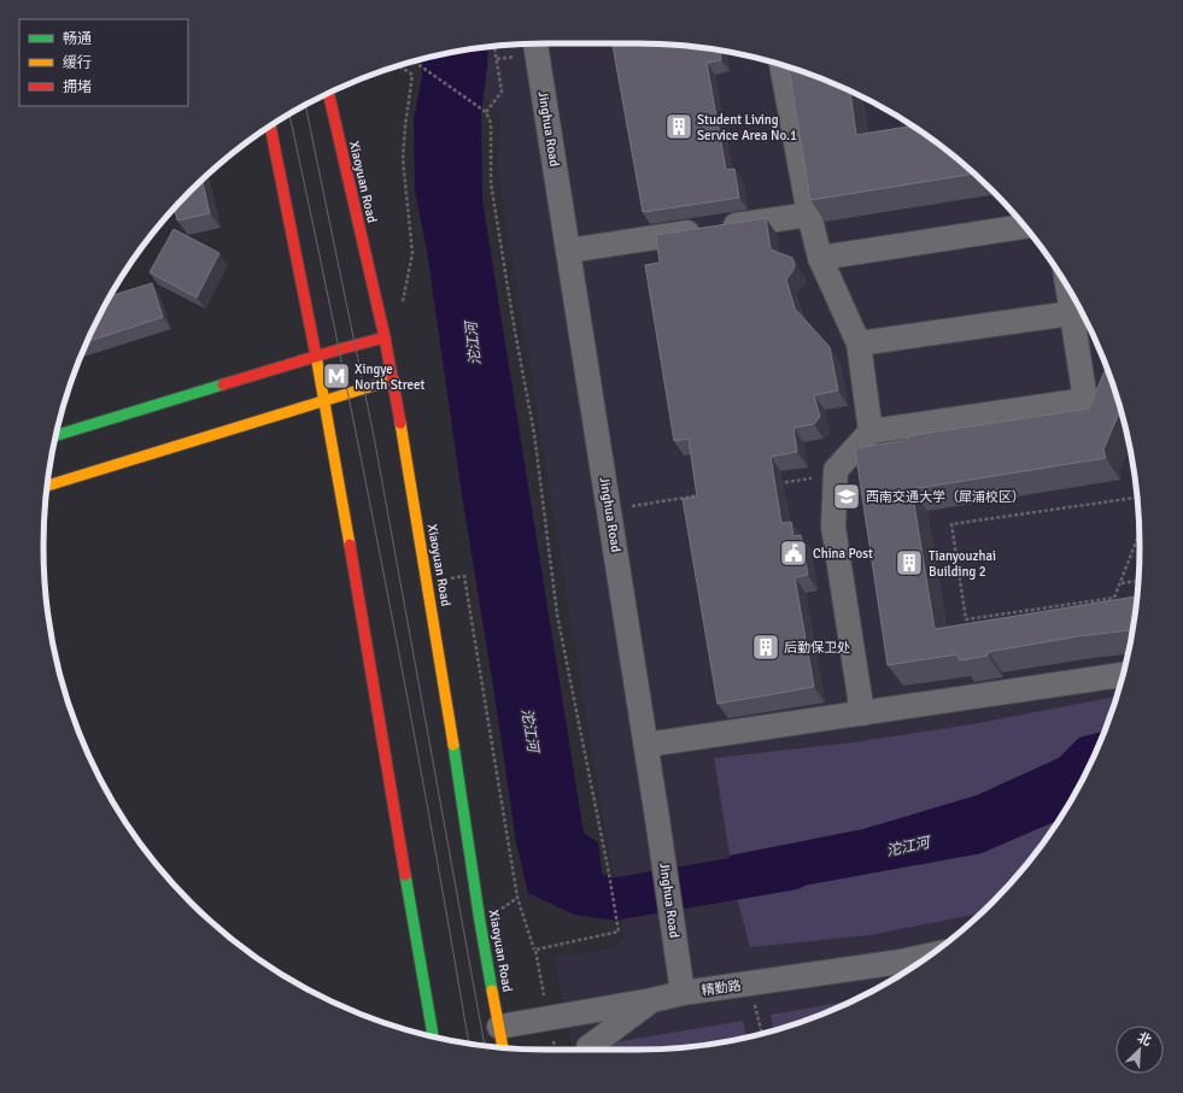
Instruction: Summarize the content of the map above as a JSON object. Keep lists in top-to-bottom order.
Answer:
{
  "streets": {
    "street": ["Jinghua Road", "Xiaoyuan Road", "精勤路"]
  },
  "crossings": [
    ["Jinghua Road", "精勤路"],
    ["Xiaoyuan Road", "精勤路"]
  ],
  "water": ["沱江河"],
  "places": {
    "building": ["Student Living Service Area No.1", "Tianyouzhai Building 2", "后勤保卫处"],
    "metro station": ["Xingye North Street"],
    "school or university": ["西南交通大学（犀浦校区）"],
    "public building": ["China Post"]
  },
  "legend": ["畅通", "缓行", "拥堵"],
  "north": "top right"
}
